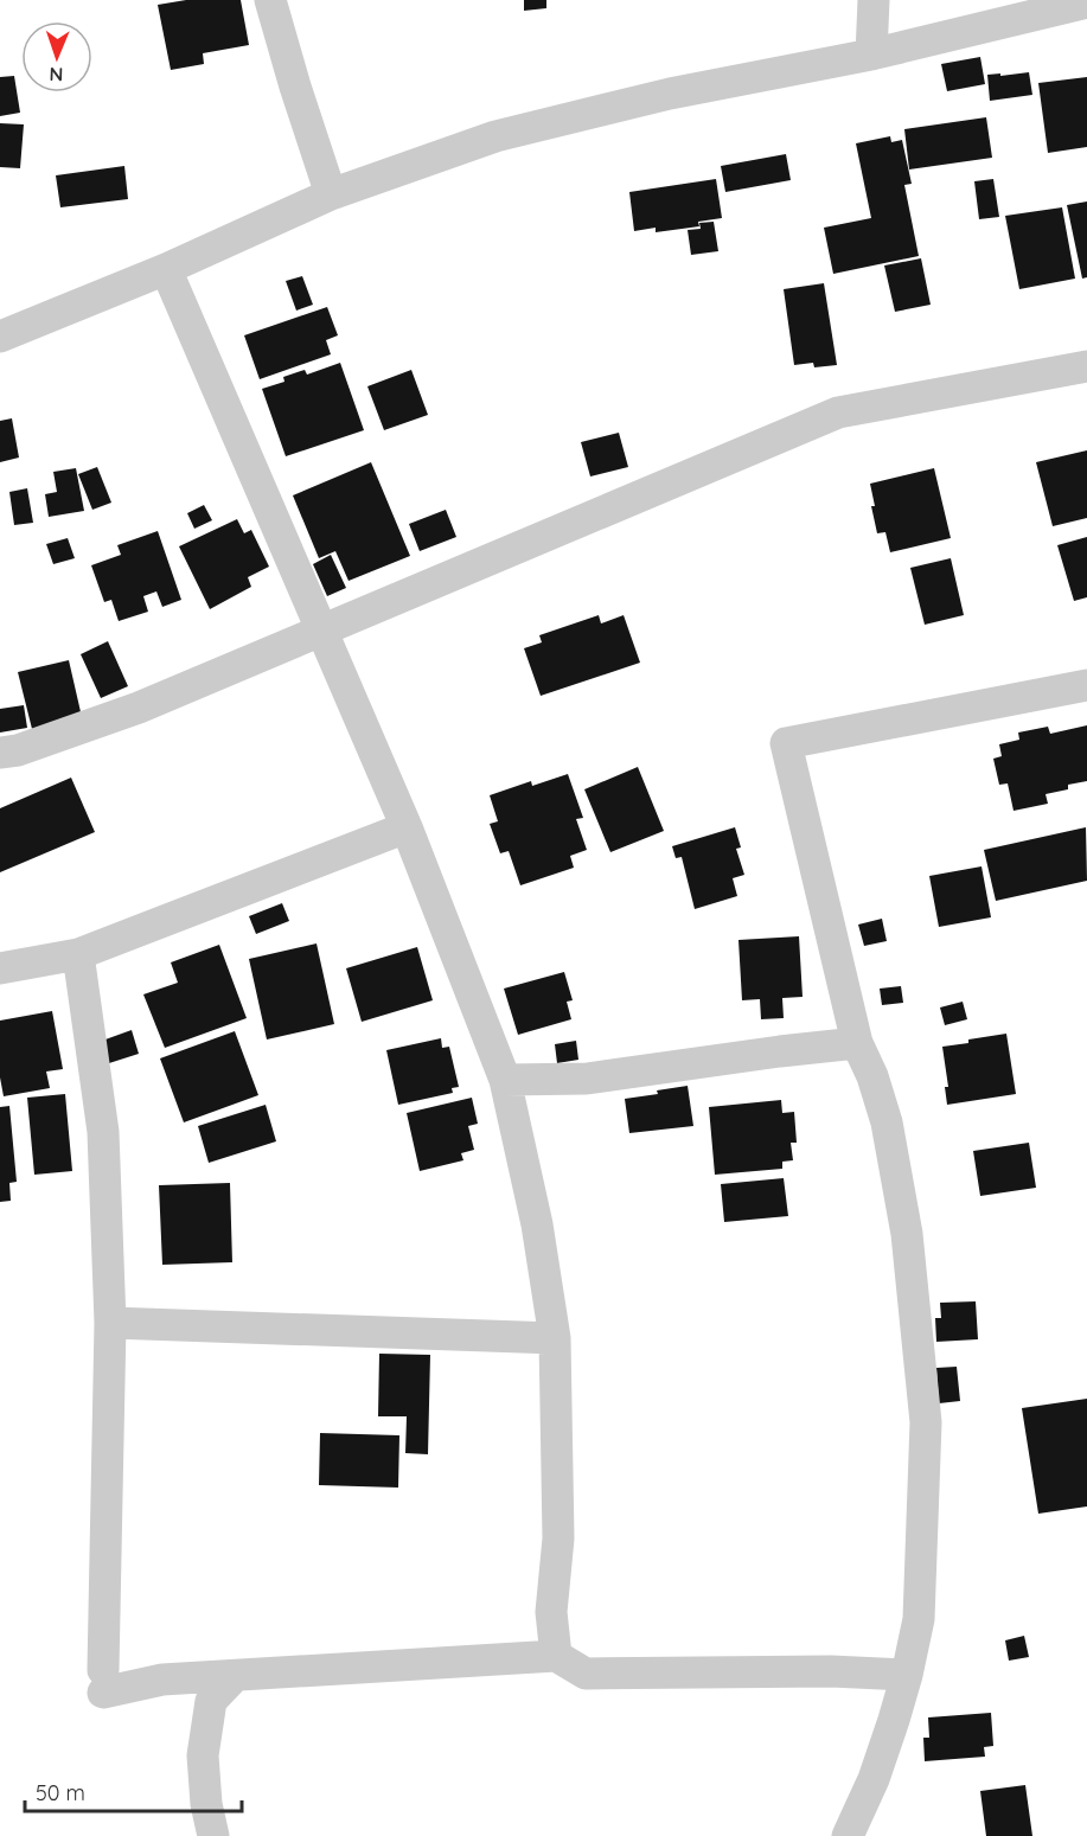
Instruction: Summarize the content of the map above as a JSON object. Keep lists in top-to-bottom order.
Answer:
{
  "scale_bar": "50 m",
  "north": "bottom"
}
